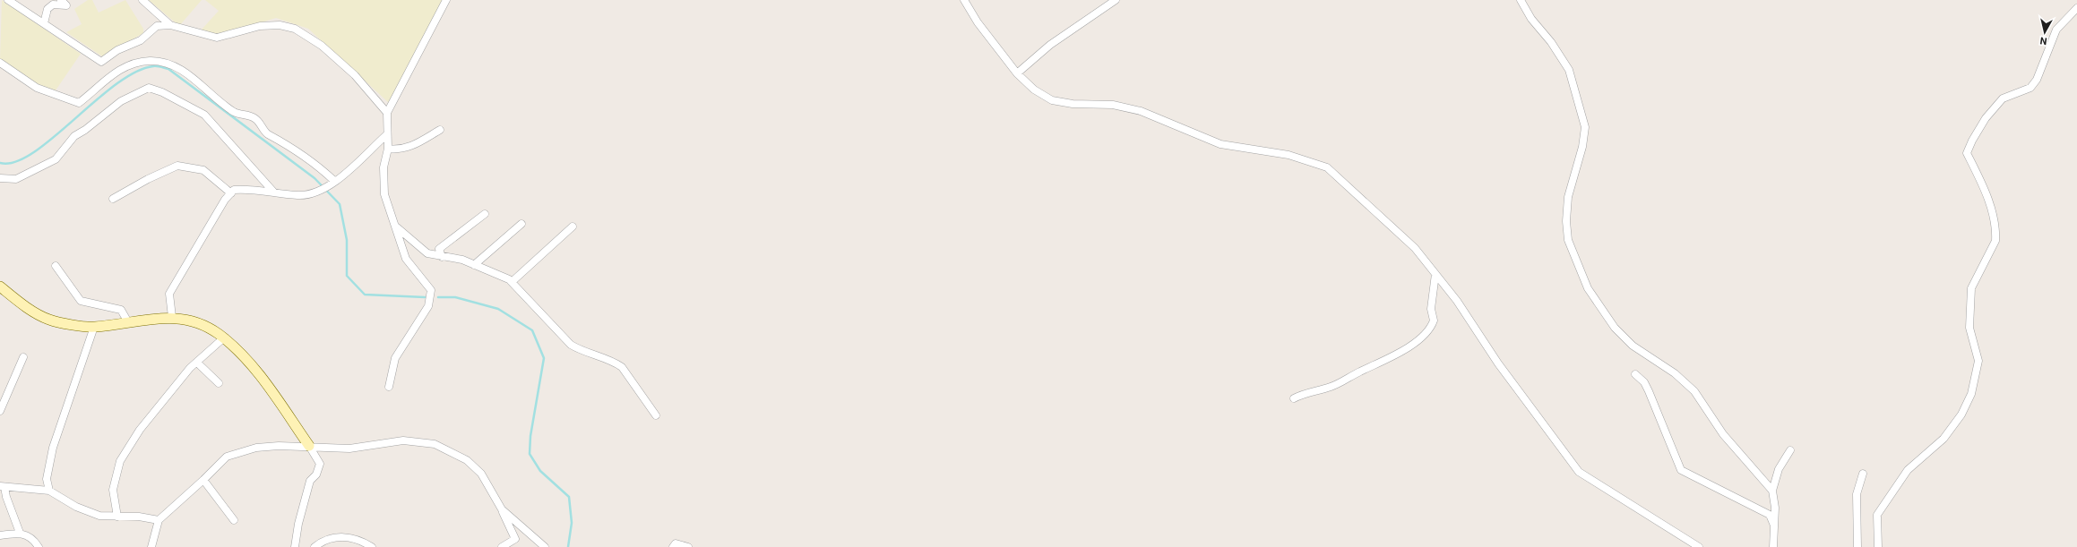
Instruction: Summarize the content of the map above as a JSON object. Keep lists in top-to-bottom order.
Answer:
{
  "north": "bottom"
}
